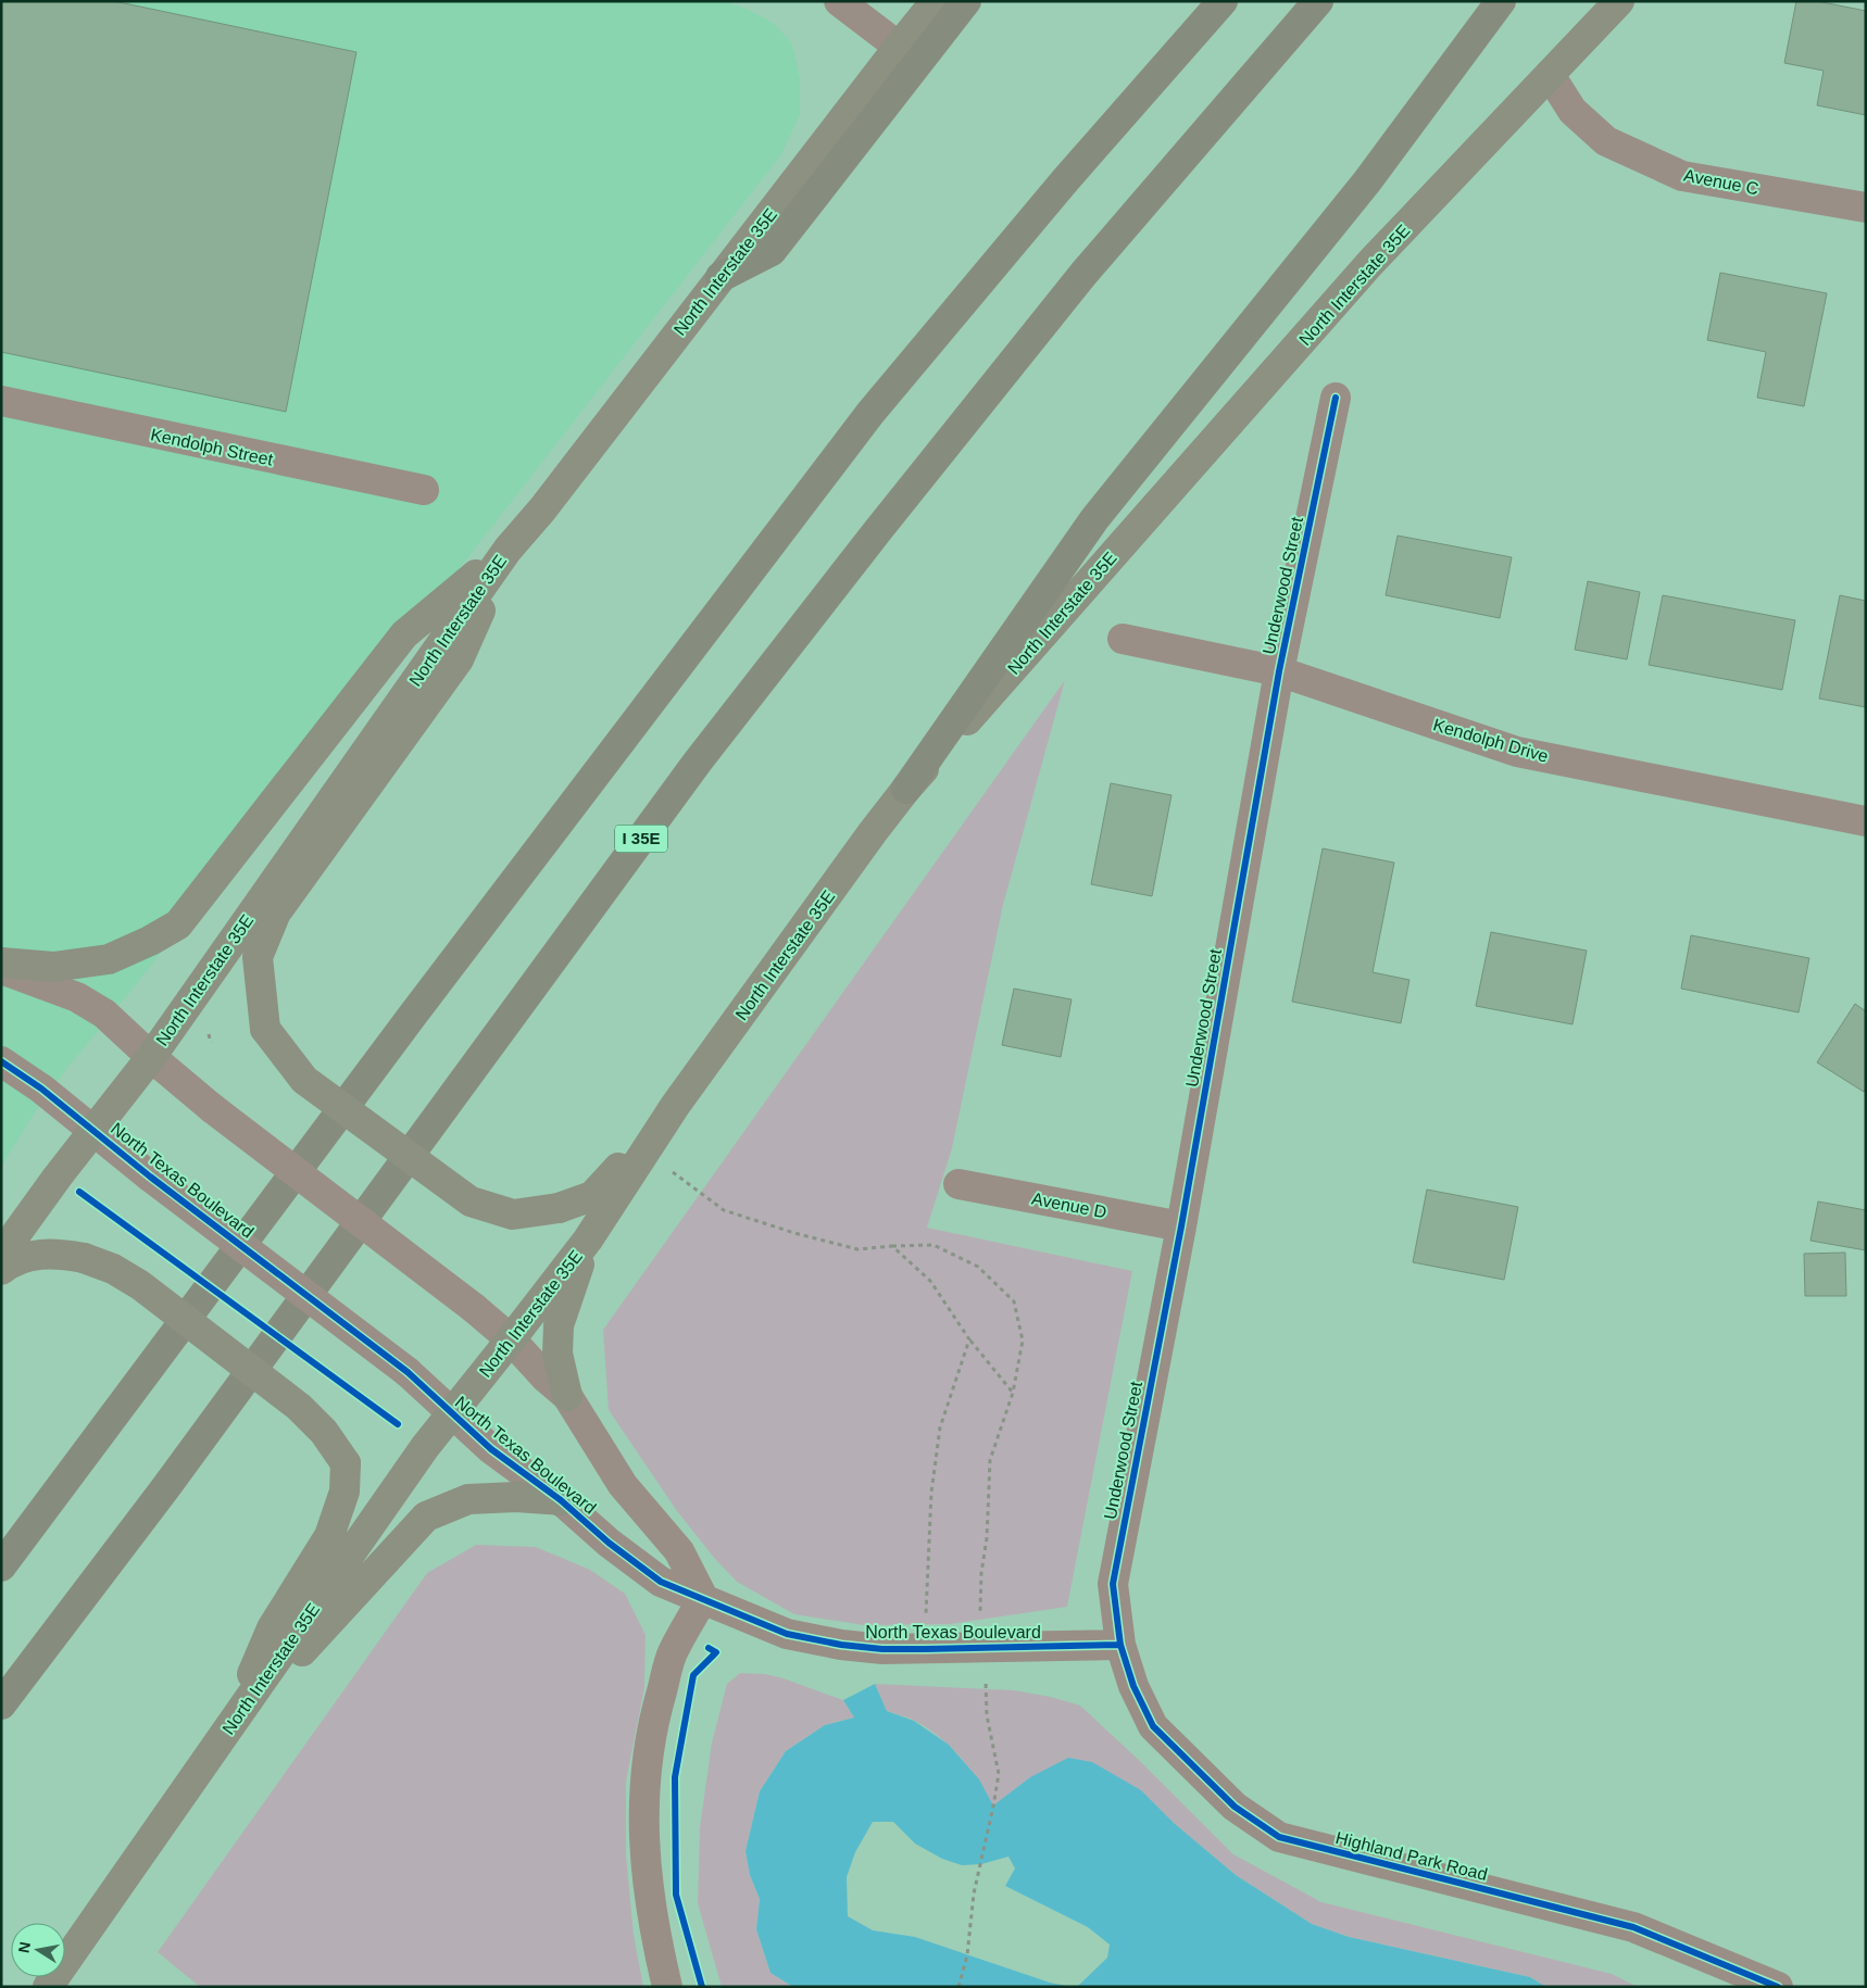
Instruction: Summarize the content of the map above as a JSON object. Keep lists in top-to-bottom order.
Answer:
{
  "streets": {
    "highway": ["I 35E"],
    "main road": ["North Interstate 35E"],
    "street": [
      "Avenue C",
      "Kendolph Street",
      "Underwood Street",
      "Kendolph Drive",
      "North Texas Boulevard",
      "Avenue D",
      "Highland Park Road"
    ]
  },
  "crossings": [
    ["Avenue C", "North Interstate 35E"],
    ["North Interstate 35E", "North Texas Boulevard"],
    ["Underwood Street", "Kendolph Drive"],
    ["Underwood Street", "North Texas Boulevard"],
    ["Underwood Street", "Avenue D"],
    ["Underwood Street", "Highland Park Road"],
    ["North Texas Boulevard", "Highland Park Road"]
  ],
  "north": "left"
}
